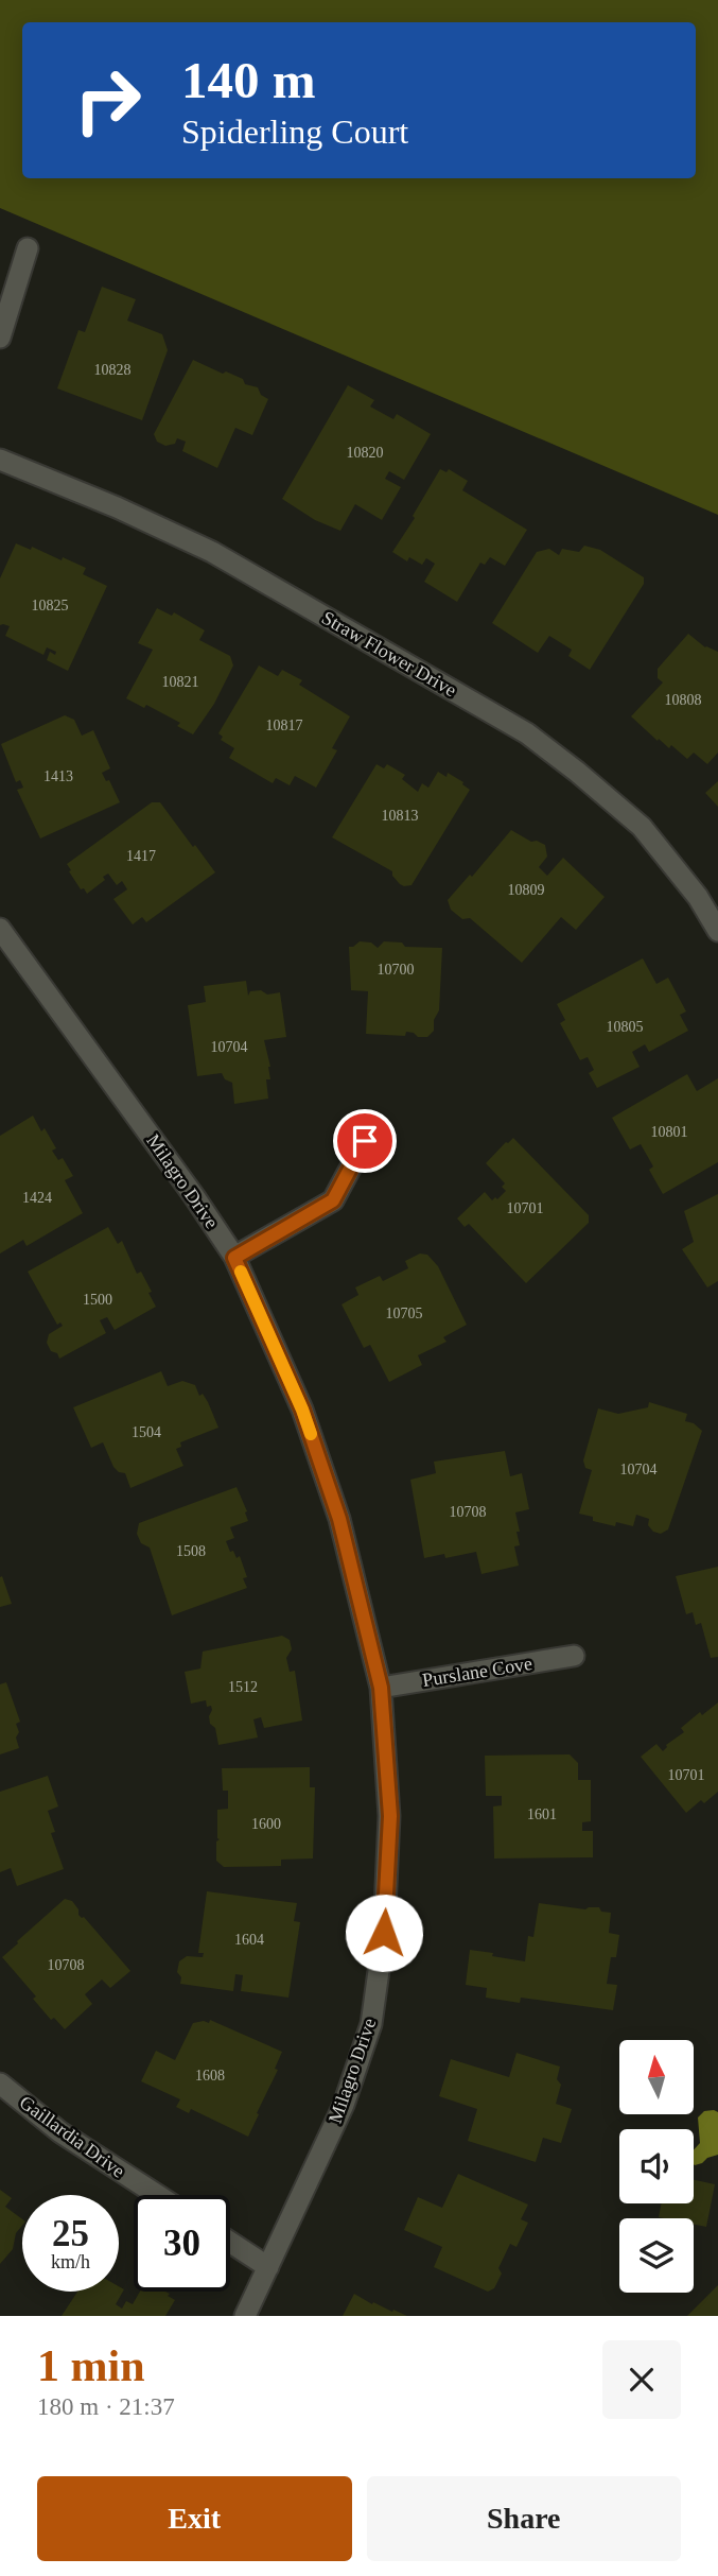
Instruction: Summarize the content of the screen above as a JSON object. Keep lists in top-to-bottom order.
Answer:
{
  "streets": {
    "street": [
      "Straw Flower Drive",
      "Milagro Drive",
      "Purslane Cove",
      "Gaillardia Drive"
    ]
  },
  "crossings": [
    ["Milagro Drive", "Purslane Cove"]
  ],
  "house_numbers": [
    "10828",
    "10820",
    "10825",
    "10821",
    "10808",
    "10817",
    "1413",
    "10813",
    "1417",
    "10809",
    "10700",
    "10805",
    "10704",
    "10801",
    "1424",
    "10701",
    "1500",
    "10705",
    "1504",
    "10704",
    "10708",
    "1508",
    "1512",
    "10701",
    "1601",
    "1600",
    "1604",
    "10708",
    "1608"
  ],
  "north": "top",
  "page": {
    "turn": ["140 m", "Spiderling Court"],
    "speed": "25 km/h",
    "limit": "30",
    "heading": ["1 min", "180 m · 21:37"],
    "buttons": ["Exit", "Share"]
  }
}
